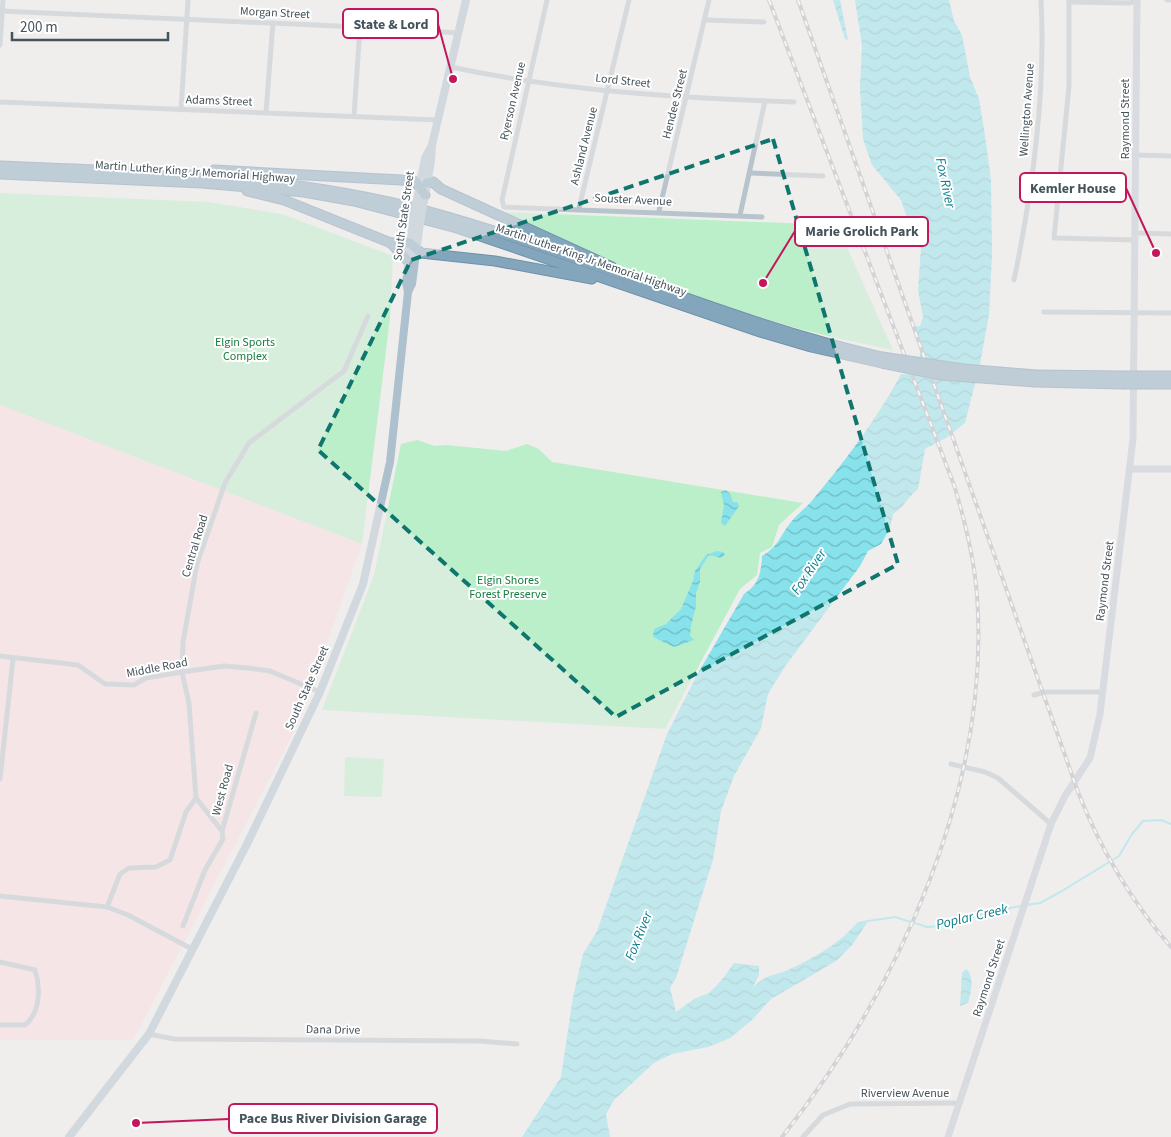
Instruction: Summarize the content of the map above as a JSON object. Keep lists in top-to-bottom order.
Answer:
{
  "streets": {
    "highway": ["Martin Luther King Jr Memorial Highway"],
    "main road": ["South State Street"],
    "street": [
      "Morgan Street",
      "Lord Street",
      "Adams Street",
      "Ryerson Avenue",
      "Hendee Street",
      "Wellington Avenue",
      "Raymond Street",
      "Ashland Avenue",
      "Souster Avenue",
      "Central Road",
      "Middle Road",
      "West Road",
      "Dana Drive",
      "Riverview Avenue"
    ]
  },
  "crossings": [
    ["Morgan Street", "South State Street"],
    ["Lord Street", "Ryerson Avenue"],
    ["Lord Street", "Hendee Street"],
    ["Lord Street", "Ashland Avenue"],
    ["Lord Street", "South State Street"],
    ["Adams Street", "South State Street"],
    ["Ryerson Avenue", "Souster Avenue"],
    ["Hendee Street", "Souster Avenue"],
    ["Raymond Street", "Riverview Avenue"],
    ["Ashland Avenue", "Souster Avenue"],
    ["South State Street", "Middle Road"],
    ["South State Street", "Dana Drive"],
    ["Central Road", "Middle Road"]
  ],
  "water": ["Fox River", "Poplar Creek"],
  "parks": ["Elgin Sports Complex", "Elgin Shores Forest Preserve"],
  "places": [
    "State & Lord",
    "Kemler House",
    "Marie Grolich Park",
    "Pace Bus River Division Garage"
  ],
  "scale_bar": "200 m"
}
